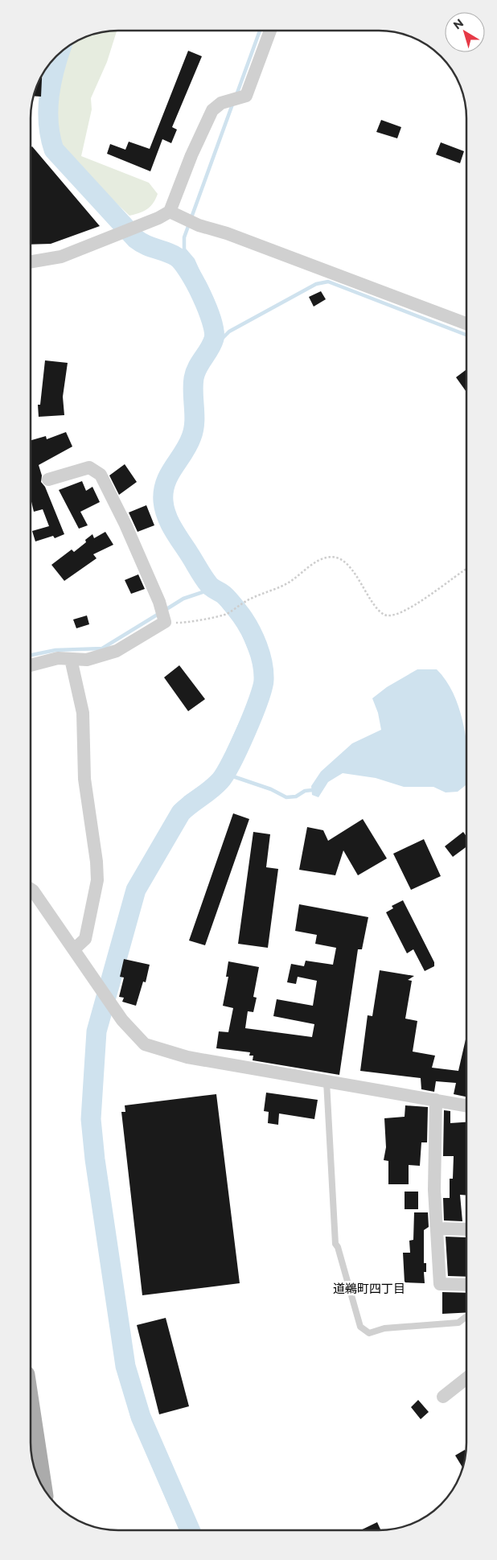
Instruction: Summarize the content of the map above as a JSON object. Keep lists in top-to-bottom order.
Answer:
{
  "districts": ["道鵜町四丁目"],
  "north": "top left"
}
